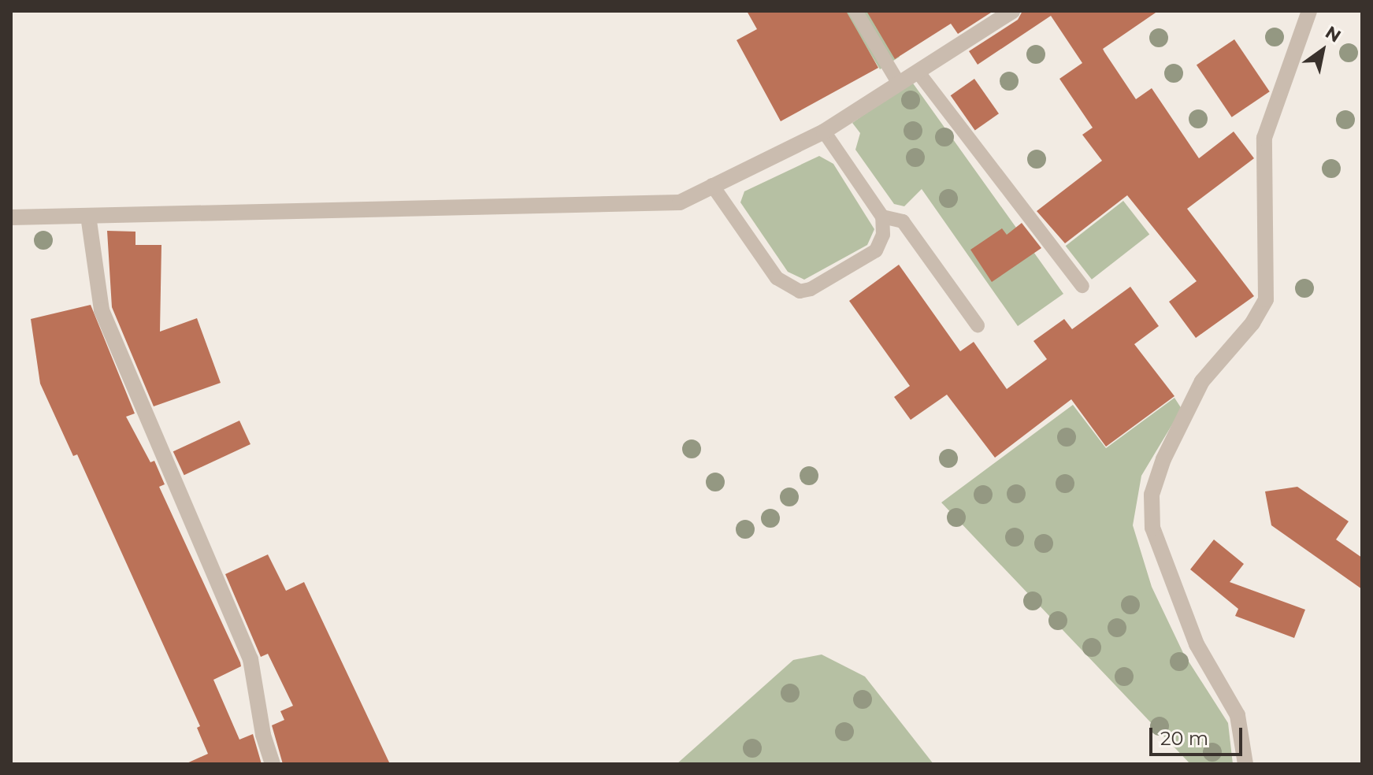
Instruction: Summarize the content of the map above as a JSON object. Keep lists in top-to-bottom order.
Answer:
{
  "scale_bar": "20 m",
  "north": "top right"
}
